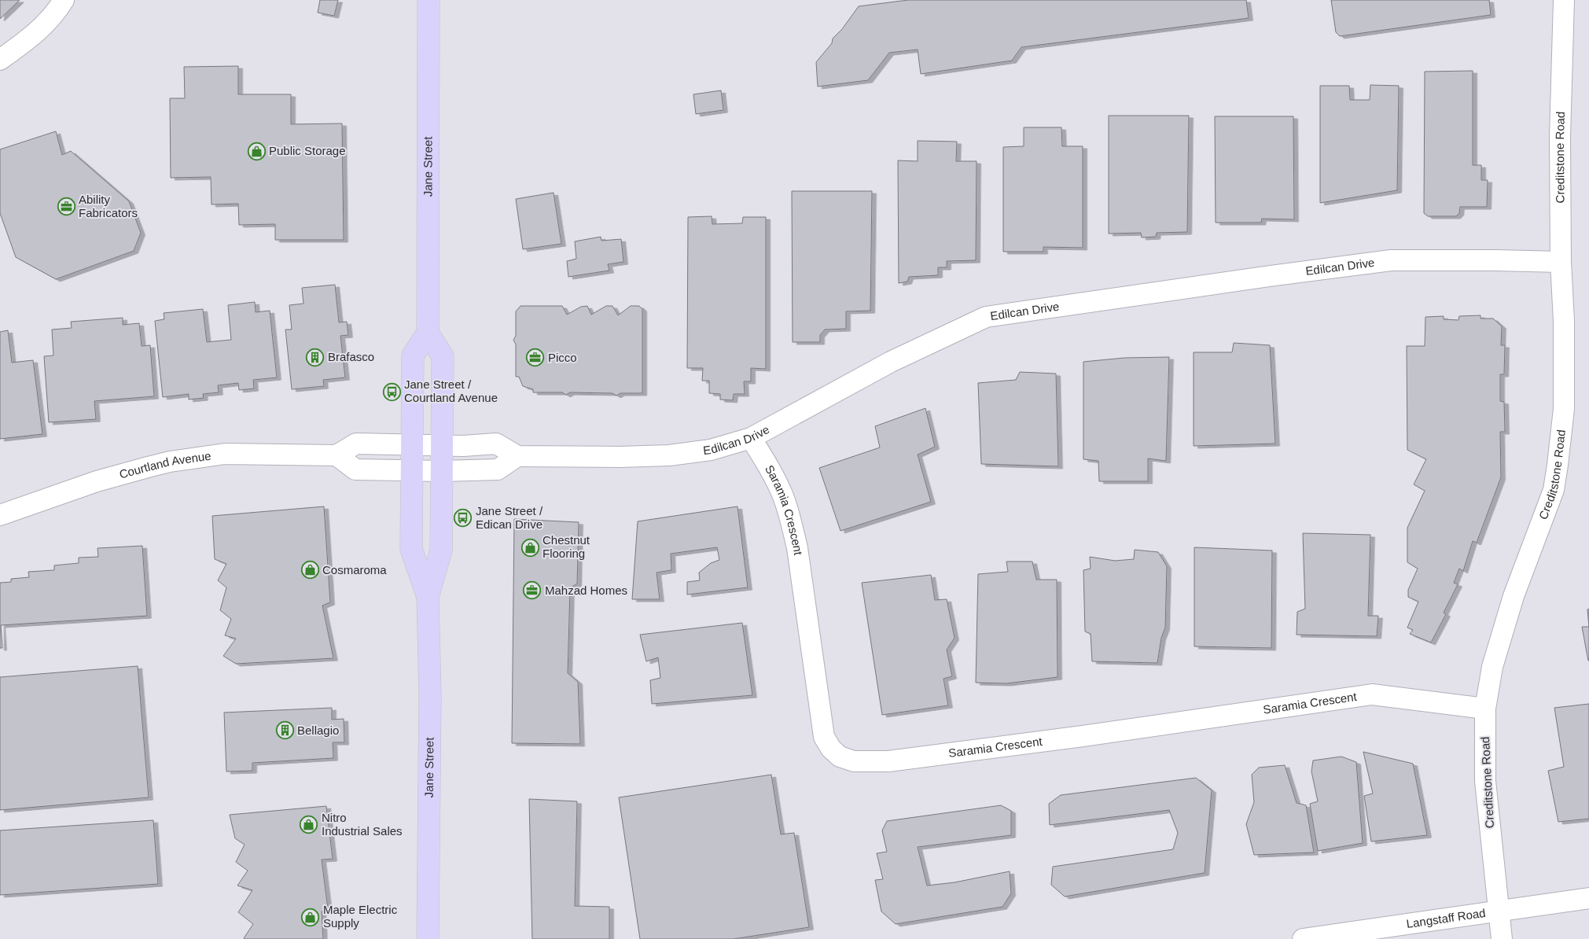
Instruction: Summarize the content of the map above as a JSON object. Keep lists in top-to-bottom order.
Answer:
{
  "streets": {
    "main road": ["Jane Street"],
    "street": [
      "Creditstone Road",
      "Edilcan Drive",
      "Courtland Avenue",
      "Saramia Crescent",
      "Langstaff Road"
    ]
  },
  "crossings": [
    ["Creditstone Road", "Edilcan Drive"],
    ["Creditstone Road", "Saramia Crescent"],
    ["Creditstone Road", "Langstaff Road"],
    ["Edilcan Drive", "Saramia Crescent"]
  ],
  "places": {
    "shop": [
      "Public Storage",
      "Chestnut Flooring",
      "Cosmaroma",
      "Nitro Industrial Sales",
      "Maple Electric Supply"
    ],
    "office": ["Ability Fabricators", "Picco", "Mahzad Homes"],
    "building": ["Brafasco", "Bellagio"],
    "bus stop": ["Jane Street / Courtland Avenue", "Jane Street / Edican Drive"]
  }
}
